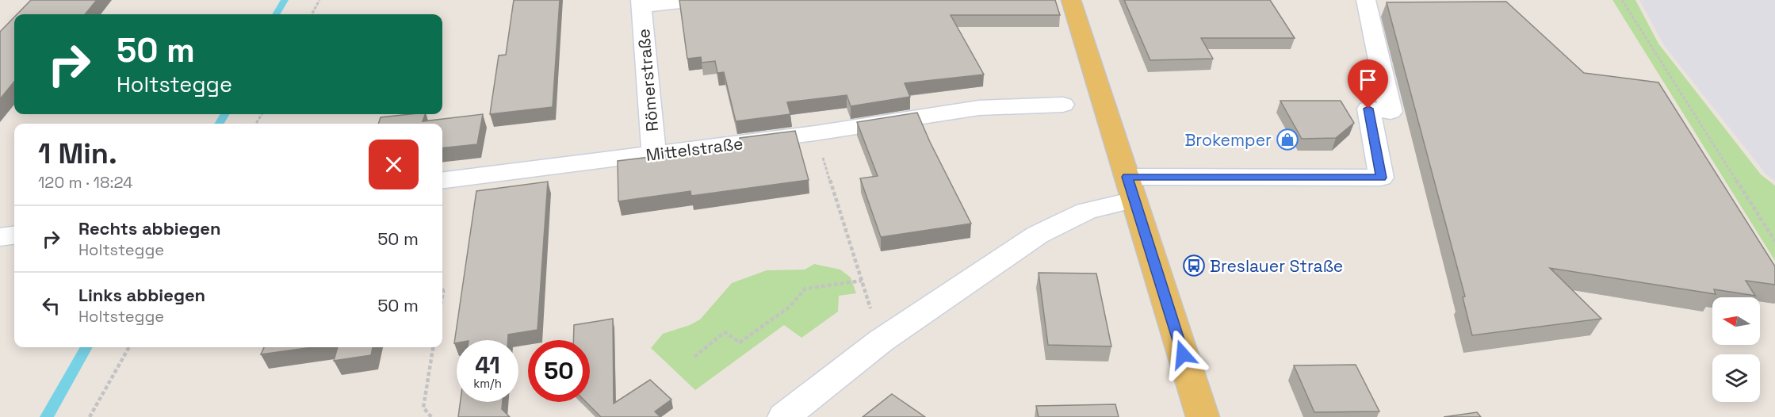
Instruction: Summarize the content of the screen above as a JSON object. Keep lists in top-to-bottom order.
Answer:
{
  "streets": {
    "street": ["Römerstraße", "Mittelstraße"]
  },
  "crossings": [
    ["Römerstraße", "Mittelstraße"]
  ],
  "places": {
    "shop": ["Brokemper"],
    "bus stop": ["Breslauer Straße"]
  },
  "north": "left",
  "page": {
    "turn": ["50 m", "Holtstegge"],
    "heading": ["1 Min.", "120 m · 18:24"],
    "list": [
      {
        "name": "Rechts abbiegen",
        "note": "Holtstegge",
        "value": "50 m"
      },
      {
        "name": "Links abbiegen",
        "note": "Holtstegge",
        "value": "50 m"
      }
    ],
    "speed": "41 km/h",
    "limit": "50"
  }
}
